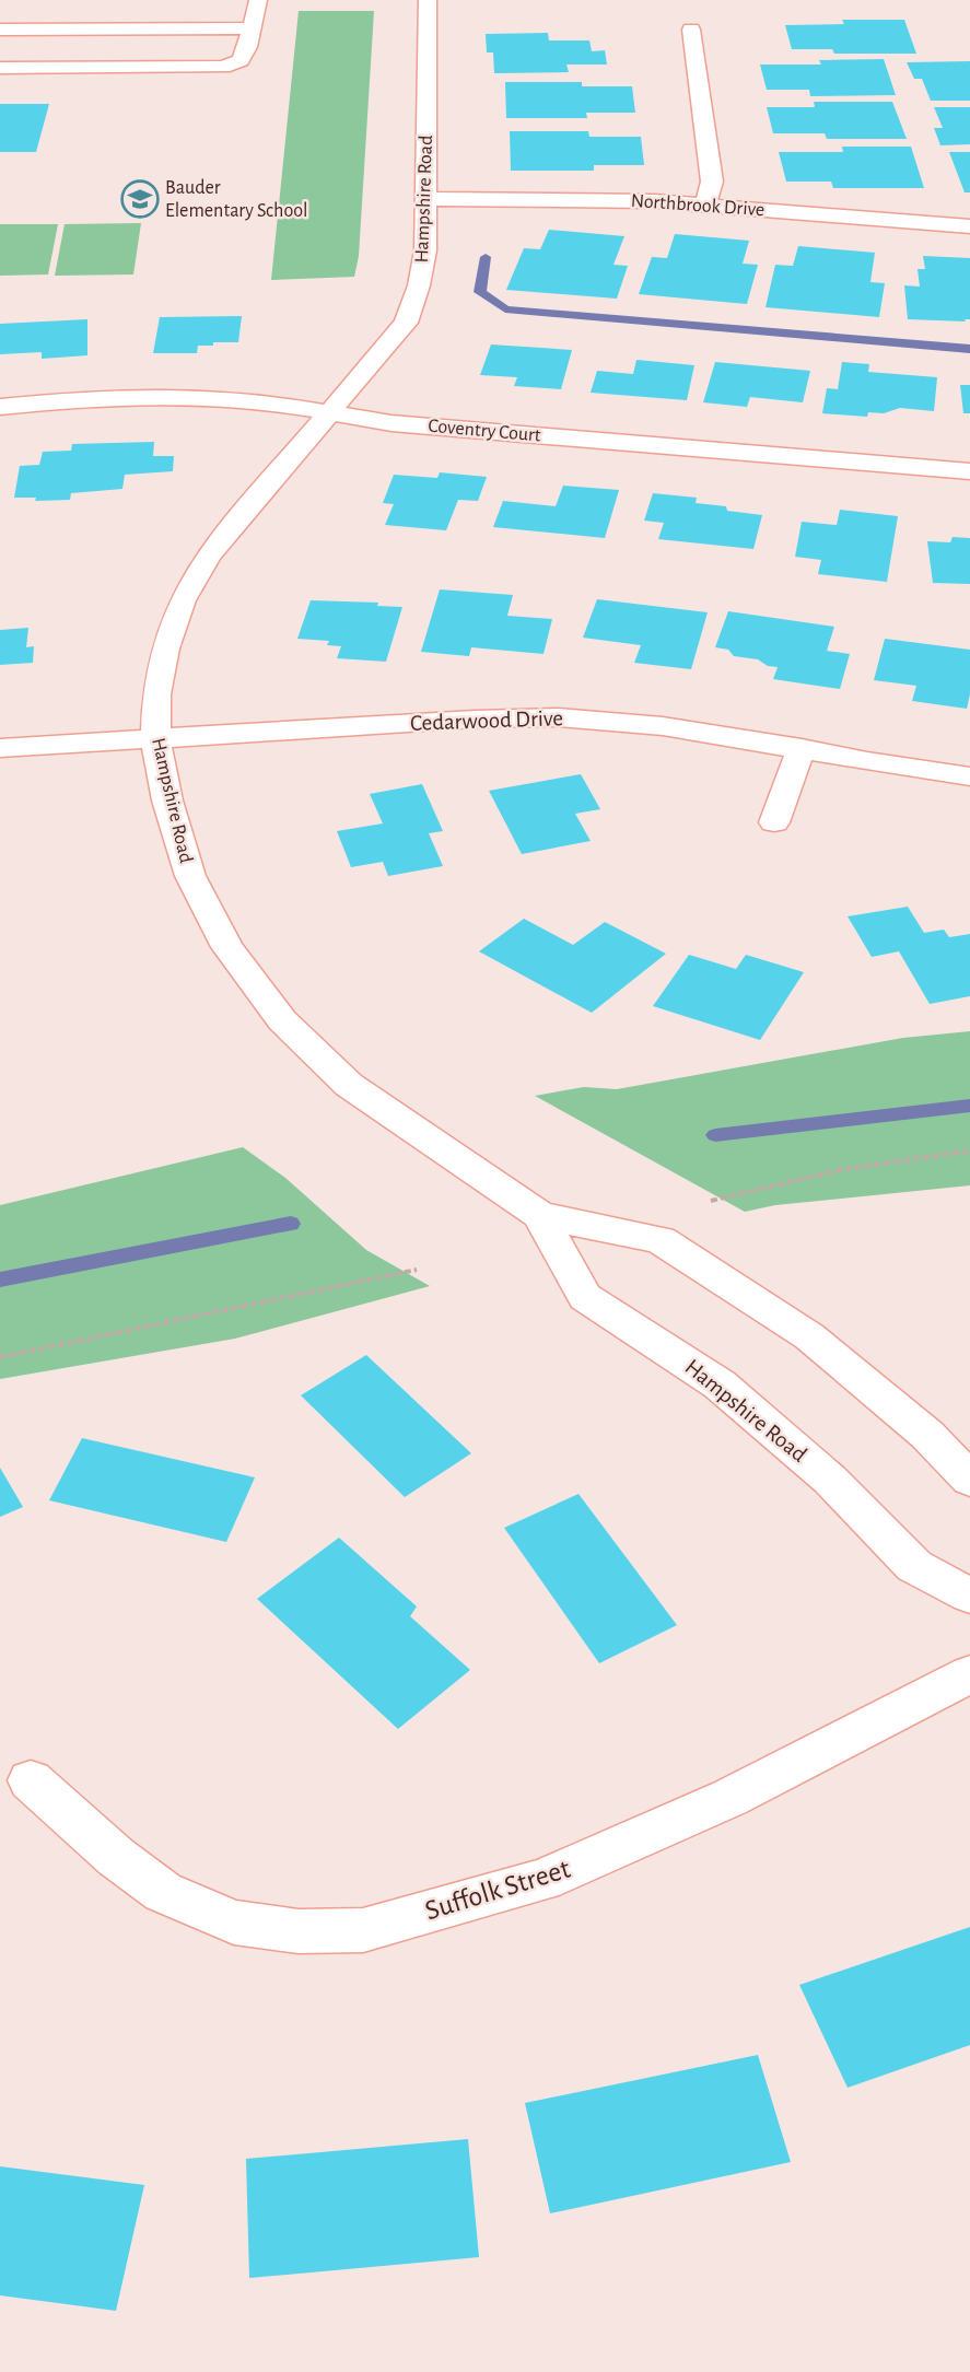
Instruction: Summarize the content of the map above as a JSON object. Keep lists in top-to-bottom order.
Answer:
{
  "streets": {
    "street": [
      "Hampshire Road",
      "Northbrook Drive",
      "Coventry Court",
      "Cedarwood Drive",
      "Suffolk Street"
    ]
  },
  "crossings": [
    ["Hampshire Road", "Northbrook Drive"],
    ["Hampshire Road", "Coventry Court"],
    ["Hampshire Road", "Cedarwood Drive"]
  ],
  "places": {
    "school or university": ["Bauder Elementary School"]
  }
}
